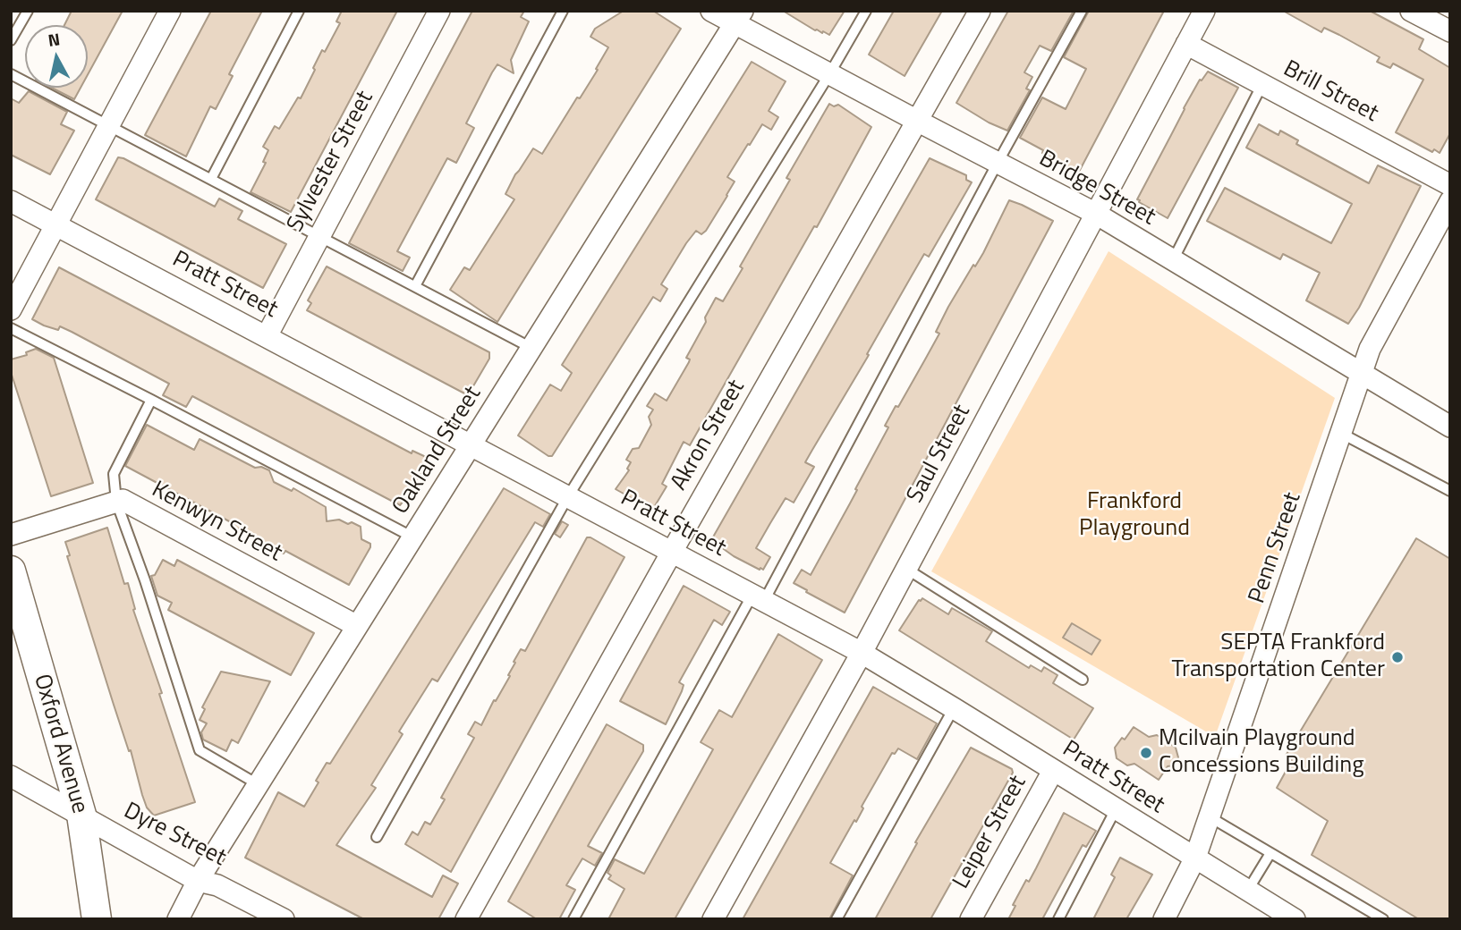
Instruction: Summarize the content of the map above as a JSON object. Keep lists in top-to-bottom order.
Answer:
{
  "streets": {
    "street": [
      "Brill Street",
      "Sylvester Street",
      "Bridge Street",
      "Pratt Street",
      "Akron Street",
      "Oakland Street",
      "Saul Street",
      "Kenwyn Street",
      "Penn Street",
      "Oxford Avenue",
      "Leiper Street",
      "Dyre Street"
    ]
  },
  "crossings": [
    ["Brill Street", "Saul Street"],
    ["Sylvester Street", "Pratt Street"],
    ["Bridge Street", "Akron Street"],
    ["Bridge Street", "Oakland Street"],
    ["Bridge Street", "Saul Street"],
    ["Bridge Street", "Penn Street"],
    ["Pratt Street", "Akron Street"],
    ["Pratt Street", "Oakland Street"],
    ["Pratt Street", "Saul Street"],
    ["Pratt Street", "Penn Street"],
    ["Pratt Street", "Leiper Street"],
    ["Oakland Street", "Kenwyn Street"],
    ["Oakland Street", "Dyre Street"],
    ["Oxford Avenue", "Dyre Street"]
  ],
  "parks": ["Frankford Playground"],
  "places": ["SEPTA Frankford Transportation Center", "Mcilvain Playground Concessions Building"],
  "north": "top"
}
